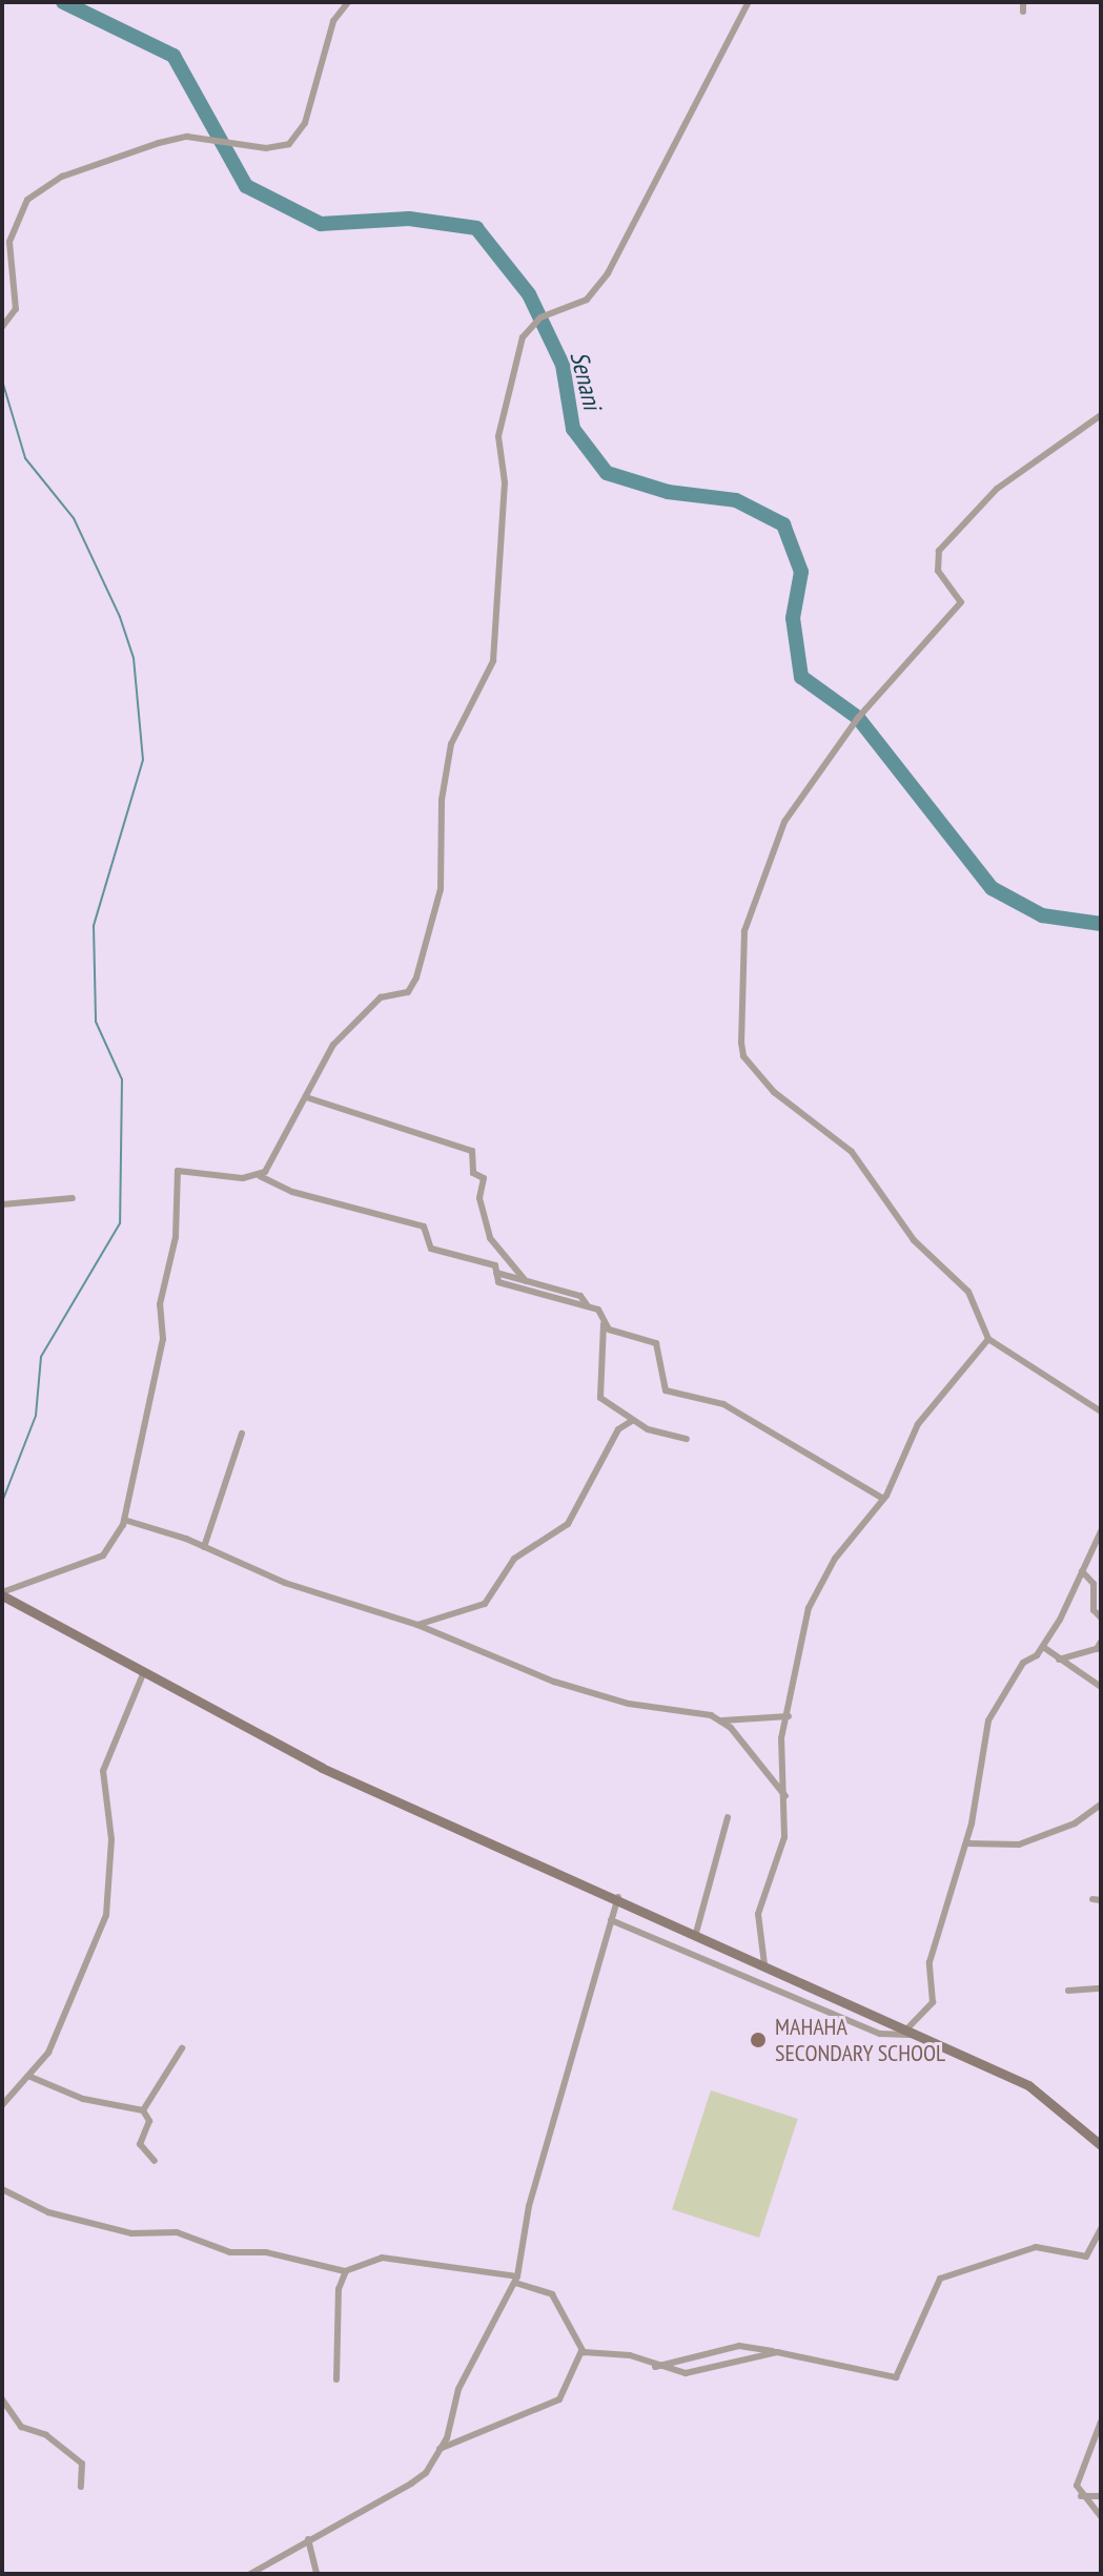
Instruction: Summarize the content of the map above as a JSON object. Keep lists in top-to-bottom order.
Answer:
{
  "water": ["Senani"],
  "places": ["MAHAHA SECONDARY SCHOOL"]
}
